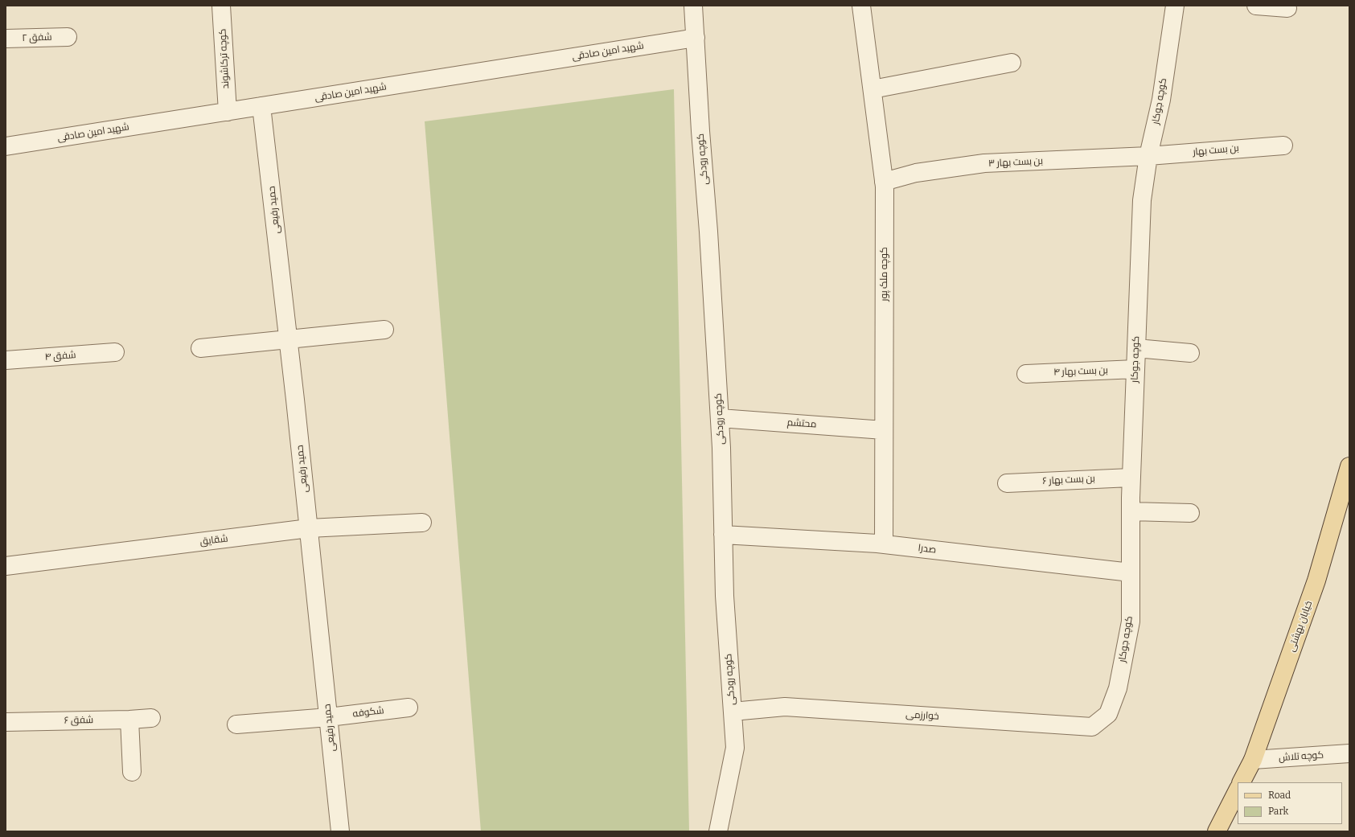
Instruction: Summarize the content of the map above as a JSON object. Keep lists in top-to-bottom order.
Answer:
{
  "streets": {
    "main road": ["خیابان بهشتی"],
    "street": [
      "شفق ۲",
      "شهید امین صادقی",
      "کوچه ترکاشوند",
      "کوچه جوکار",
      "بن بست بهار",
      "کوچه رودکی",
      "بن بست بهار ۳",
      "حمید رفیعی",
      "کوچه ملک پور",
      "شفق ۴",
      "بن بست بهار ۴",
      "محتشم",
      "بن بست بهار ۶",
      "شقایق",
      "صدرا",
      "شکوفه",
      "خوارزمی",
      "شفق ۶",
      "کوچه تلاش"
    ]
  },
  "crossings": [
    ["شهید امین صادقی", "کوچه ترکاشوند"],
    ["شهید امین صادقی", "کوچه رودکی"],
    ["شهید امین صادقی", "حمید رفیعی"],
    ["کوچه جوکار", "بن بست بهار"],
    ["کوچه جوکار", "بن بست بهار ۳"],
    ["کوچه جوکار", "بن بست بهار ۴"],
    ["کوچه جوکار", "بن بست بهار ۶"],
    ["کوچه جوکار", "صدرا"],
    ["کوچه جوکار", "خوارزمی"],
    ["بن بست بهار", "بن بست بهار ۳"],
    ["کوچه رودکی", "محتشم"],
    ["کوچه رودکی", "صدرا"],
    ["کوچه رودکی", "خوارزمی"],
    ["بن بست بهار ۳", "کوچه ملک پور"],
    ["حمید رفیعی", "شقایق"],
    ["حمید رفیعی", "شکوفه"],
    ["کوچه ملک پور", "محتشم"],
    ["کوچه ملک پور", "صدرا"],
    ["خیابان بهشتی", "کوچه تلاش"]
  ],
  "legend": ["Road", "Park"]
}
